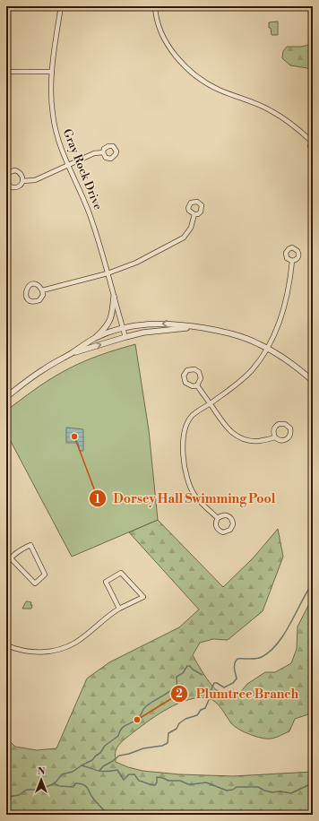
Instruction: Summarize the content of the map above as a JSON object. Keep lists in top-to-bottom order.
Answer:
{
  "streets": {
    "street": ["Gray Rock Drive"]
  },
  "places": ["Dorsey Hall Swimming Pool", "Plumtree Branch"],
  "north": "top"
}
